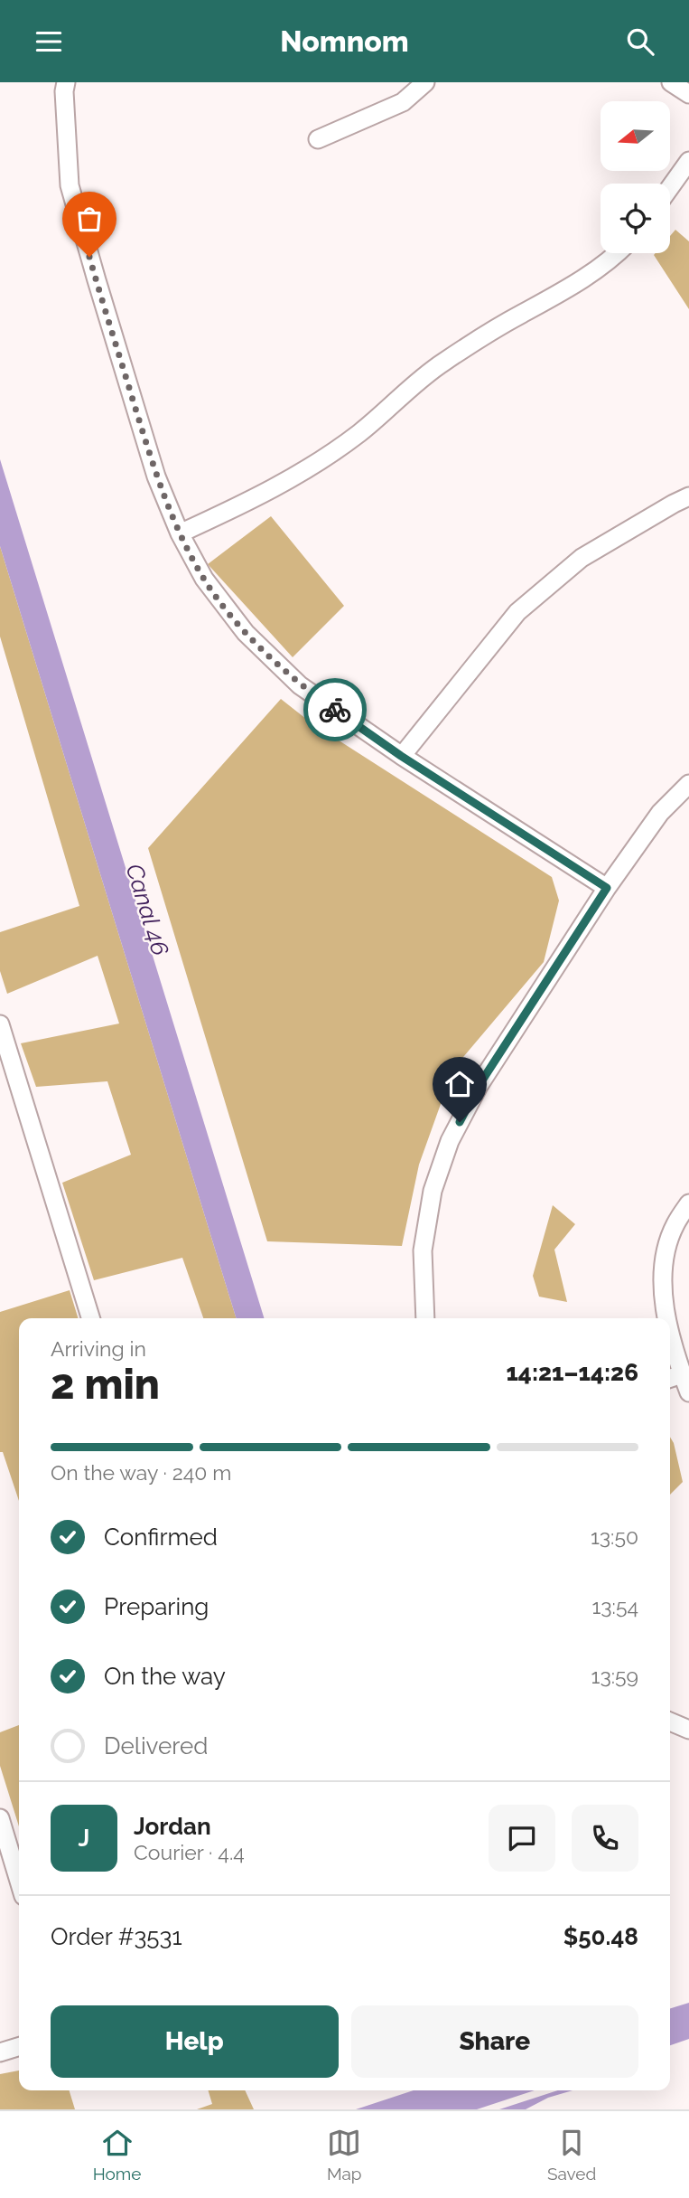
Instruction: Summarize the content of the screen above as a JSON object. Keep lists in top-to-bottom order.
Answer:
{
  "water": ["Canal 46"],
  "north": "left",
  "page": {
    "header": "Nomnom",
    "heading": ["2 min", "Arriving in", "14:21–14:26"],
    "panel": [
      "Jordan",
      "Courier · 4.4",
      "Order #3531",
      "$50.48"
    ],
    "bar": "On the way · 240 m",
    "list": [
      ["Confirmed", "13:50"],
      ["Preparing", "13:54"],
      ["On the way", "13:59"],
      "Delivered"
    ],
    "round": "J",
    "buttons": ["Help", "Share"],
    "tabs": ["Home", "Map", "Saved"]
  }
}
